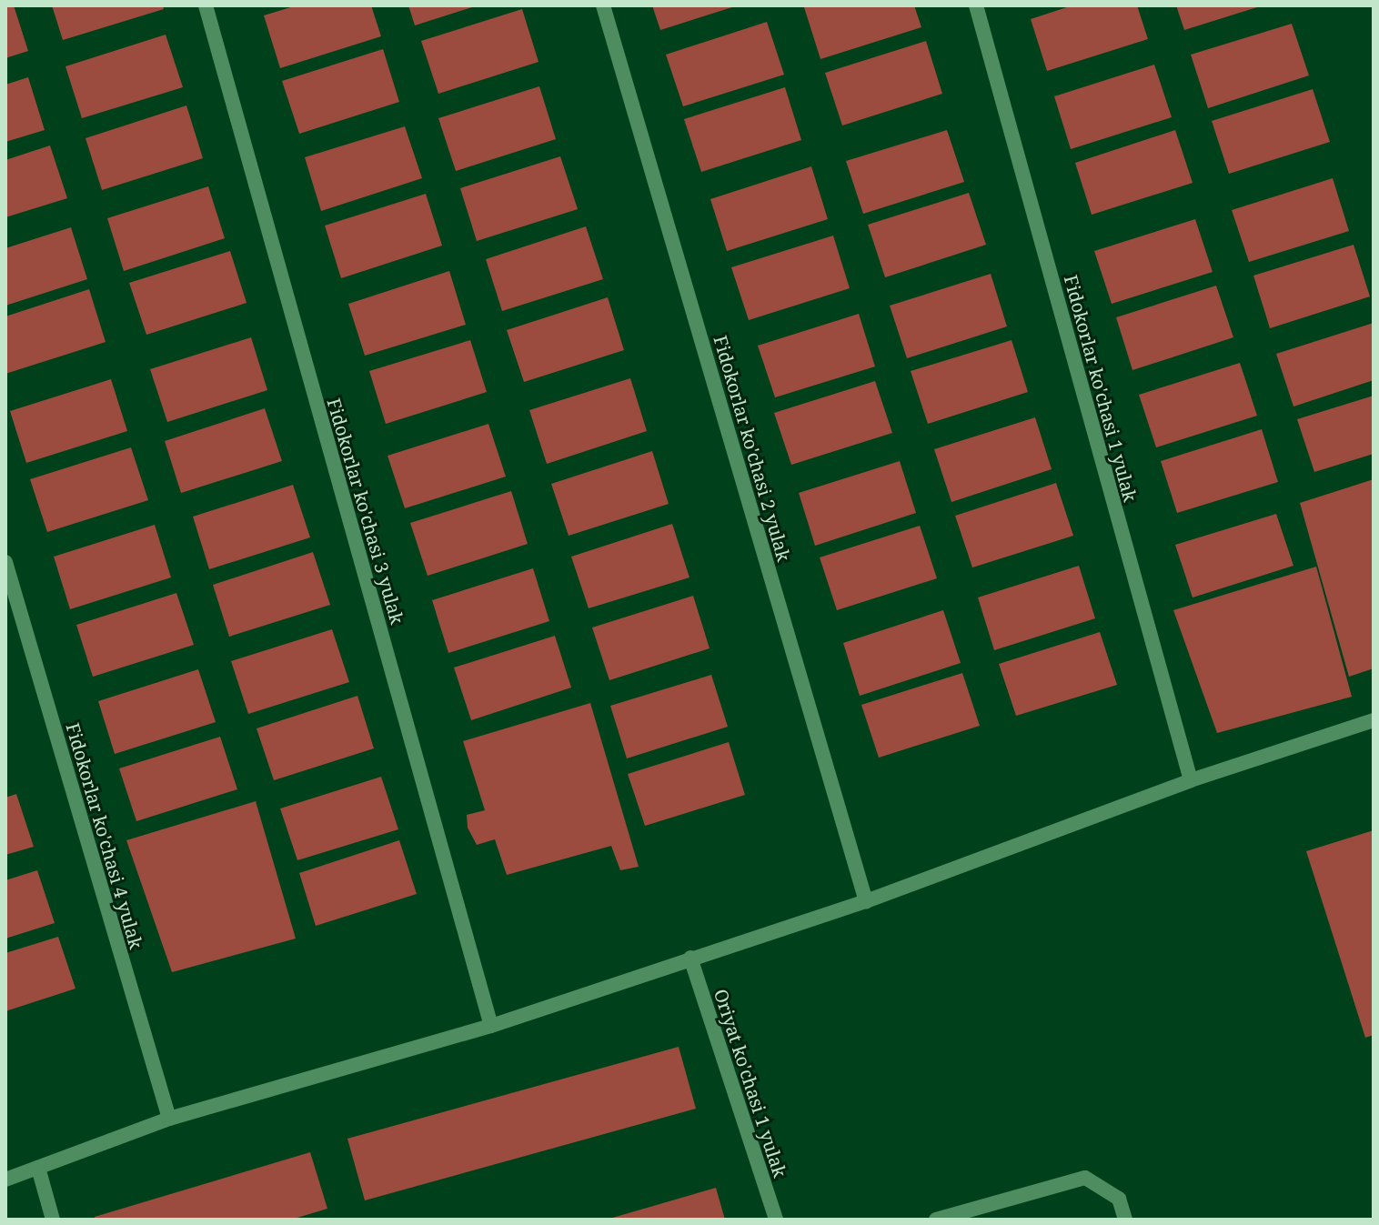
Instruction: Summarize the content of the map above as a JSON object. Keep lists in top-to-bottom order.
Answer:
{
  "streets": {
    "street": [
      "Fidokorlar ko'chasi 1 yulak",
      "Fidokorlar ko'chasi 2 yulak",
      "Fidokorlar ko'chasi 3 yulak",
      "Fidokorlar ko'chasi 4 yulak",
      "Oriyat ko'chasi 1 yulak"
    ]
  }
}
